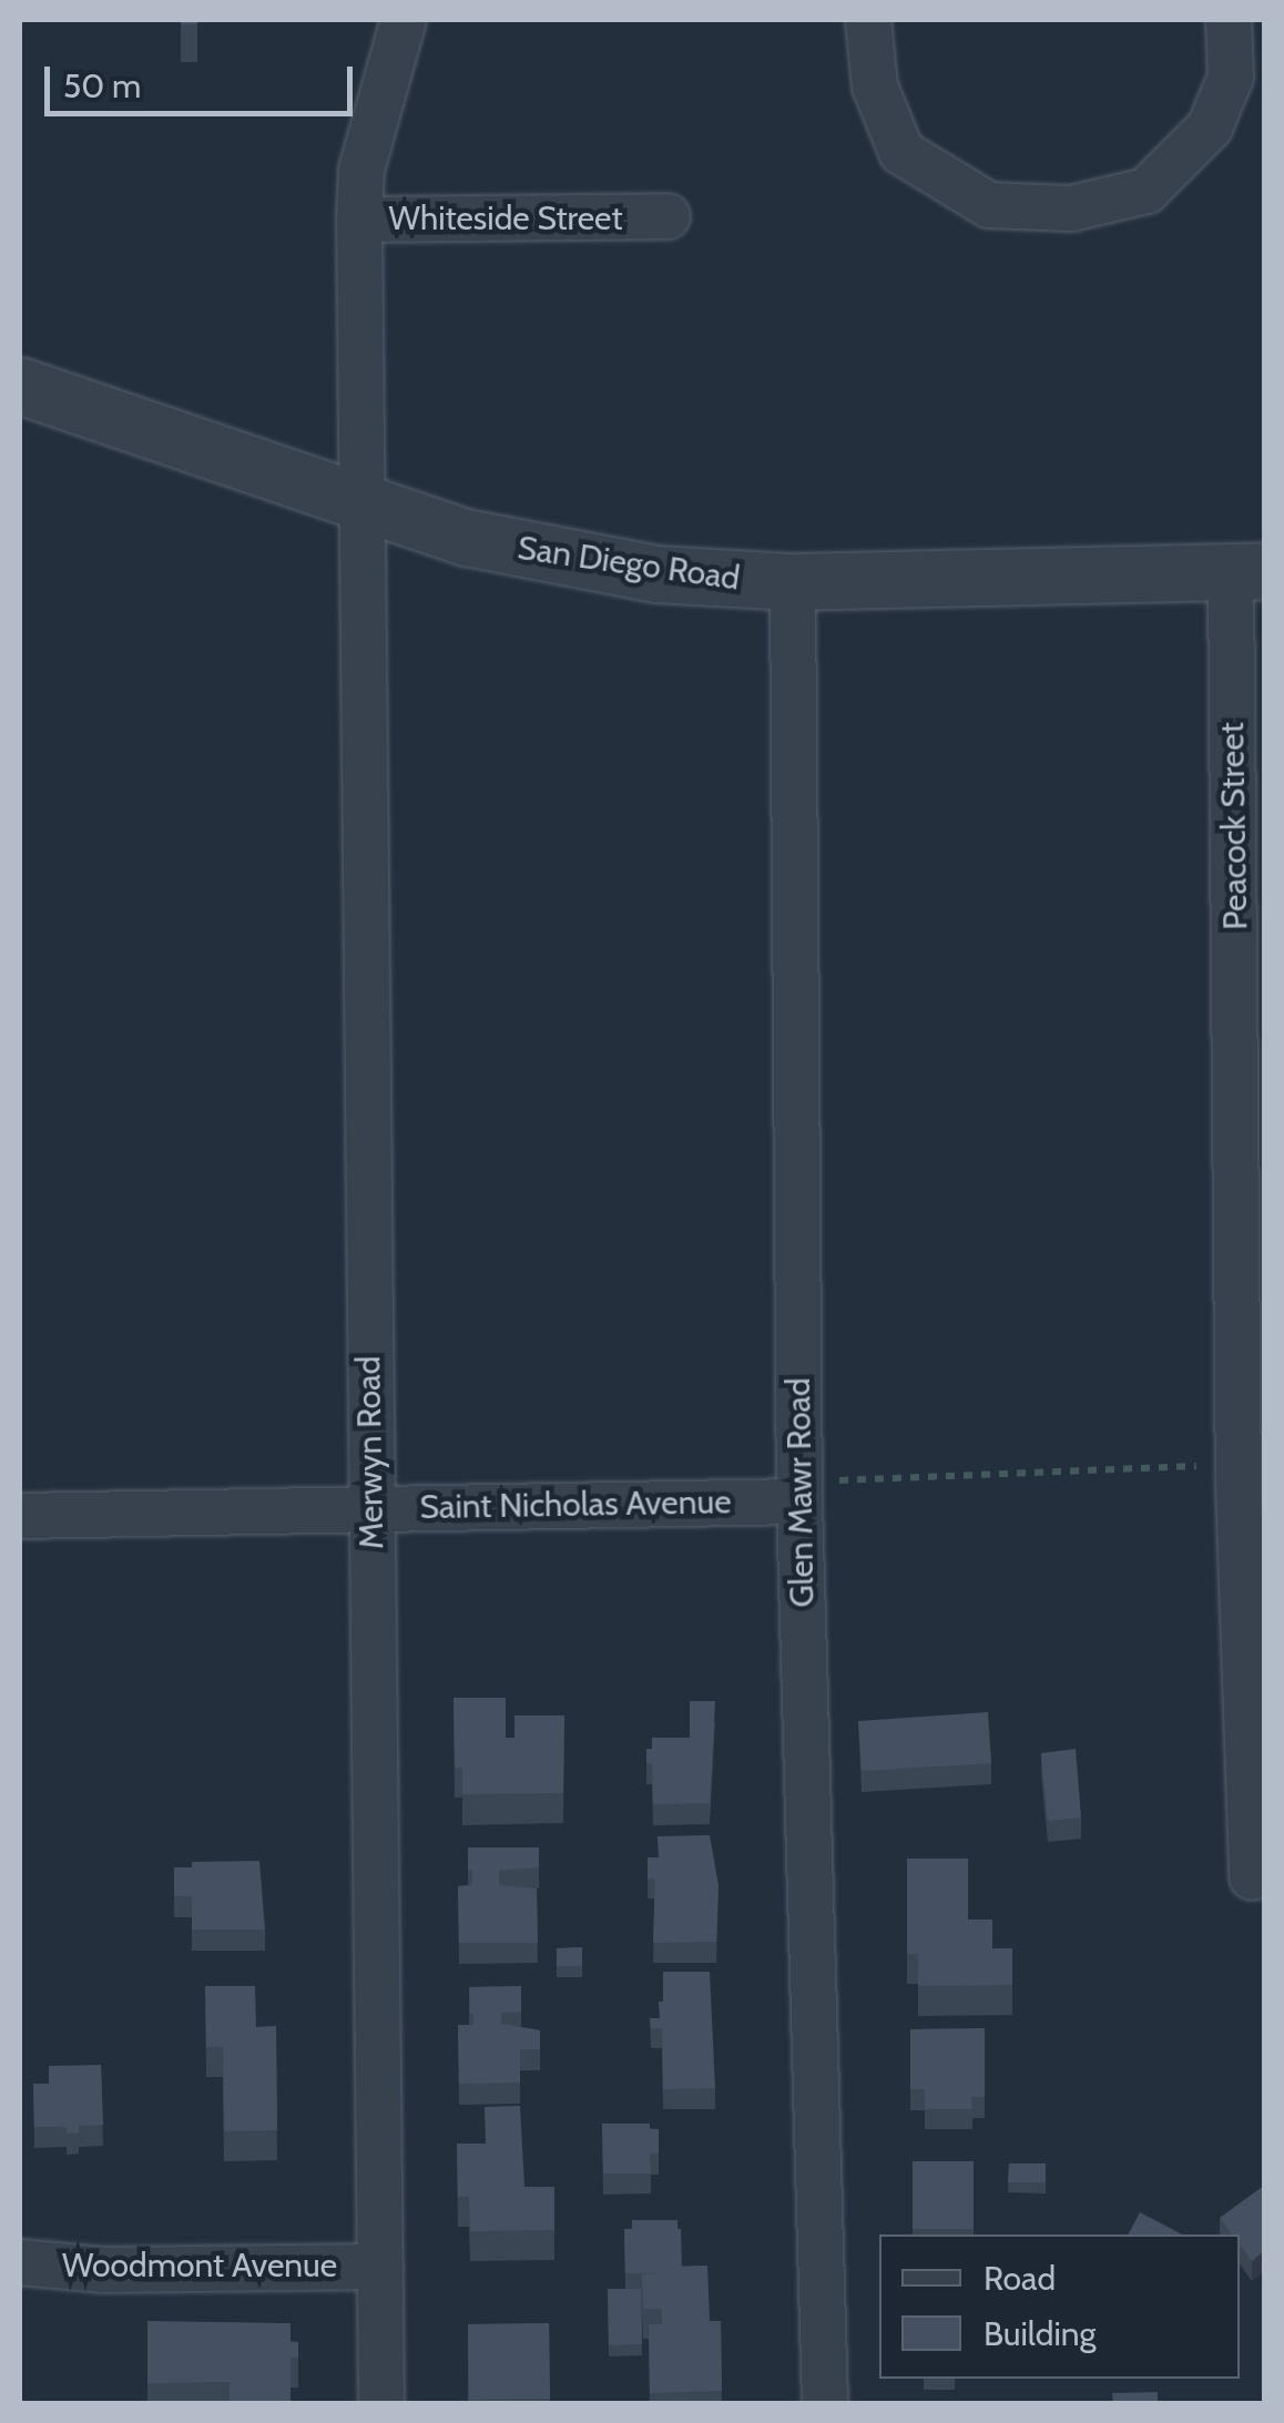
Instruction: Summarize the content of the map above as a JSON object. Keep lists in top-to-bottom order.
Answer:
{
  "streets": {
    "street": [
      "Whiteside Street",
      "San Diego Road",
      "Peacock Street",
      "Merwyn Road",
      "Glen Mawr Road",
      "Saint Nicholas Avenue",
      "Woodmont Avenue"
    ]
  },
  "crossings": [
    ["Whiteside Street", "San Diego Road"],
    ["Whiteside Street", "Merwyn Road"],
    ["San Diego Road", "Peacock Street"],
    ["San Diego Road", "Merwyn Road"],
    ["San Diego Road", "Glen Mawr Road"],
    ["Merwyn Road", "Saint Nicholas Avenue"],
    ["Merwyn Road", "Woodmont Avenue"],
    ["Glen Mawr Road", "Saint Nicholas Avenue"]
  ],
  "legend": ["Road", "Building"],
  "scale_bar": "50 m"
}
